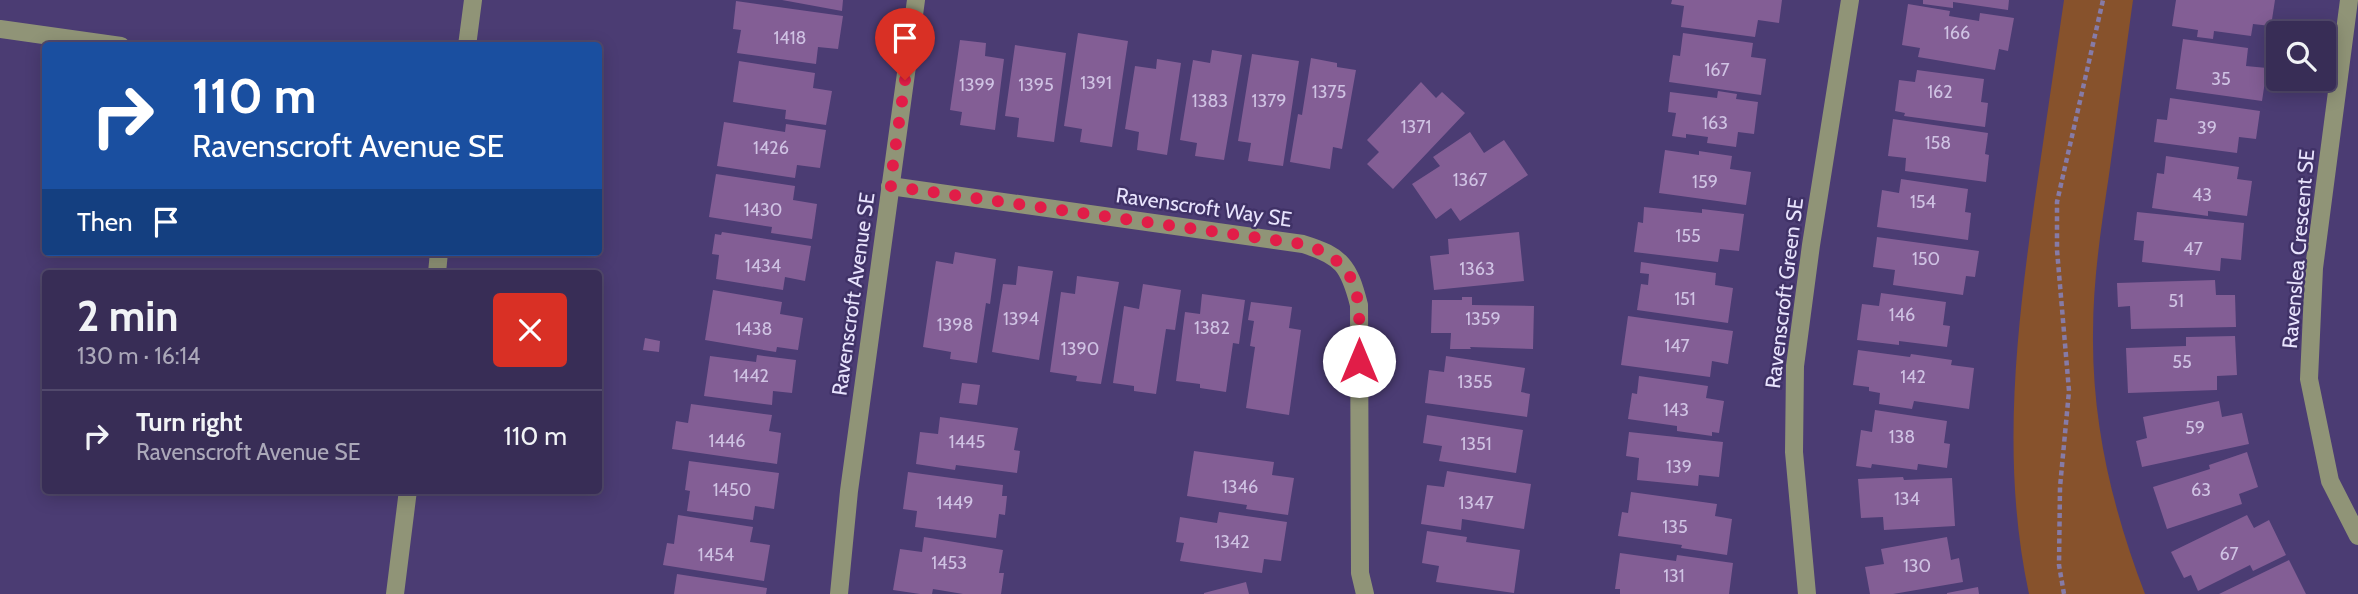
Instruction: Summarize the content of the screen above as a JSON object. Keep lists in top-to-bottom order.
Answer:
{
  "streets": {
    "street": [
      "Ravenscroft Way SE",
      "Ravenslea Crescent SE",
      "Ravenscroft Green SE",
      "Ravenscroft Avenue SE"
    ]
  },
  "crossings": [
    ["Ravenscroft Way SE", "Ravenscroft Avenue SE"]
  ],
  "house_numbers": [
    "166",
    "1418",
    "167",
    "35",
    "1391",
    "1399",
    "1395",
    "1375",
    "162",
    "1383",
    "1379",
    "163",
    "1371",
    "39",
    "158",
    "1426",
    "1367",
    "159",
    "43",
    "154",
    "1430",
    "155",
    "47",
    "150",
    "1434",
    "1363",
    "151",
    "51",
    "146",
    "1394",
    "1359",
    "1398",
    "1382",
    "1438",
    "147",
    "1390",
    "55",
    "1442",
    "142",
    "1355",
    "143",
    "59",
    "138",
    "1446",
    "1445",
    "1351",
    "139",
    "1346",
    "1450",
    "63",
    "134",
    "1449",
    "1347",
    "135",
    "1342",
    "67",
    "1454",
    "1453",
    "130",
    "131"
  ],
  "page": {
    "turn": ["110 m", "Ravenscroft Avenue SE"],
    "then": "Then",
    "heading": ["2 min", "130 m · 16:14"],
    "list": [
      {
        "name": "Turn right",
        "note": "Ravenscroft Avenue SE",
        "value": "110 m"
      }
    ]
  }
}
